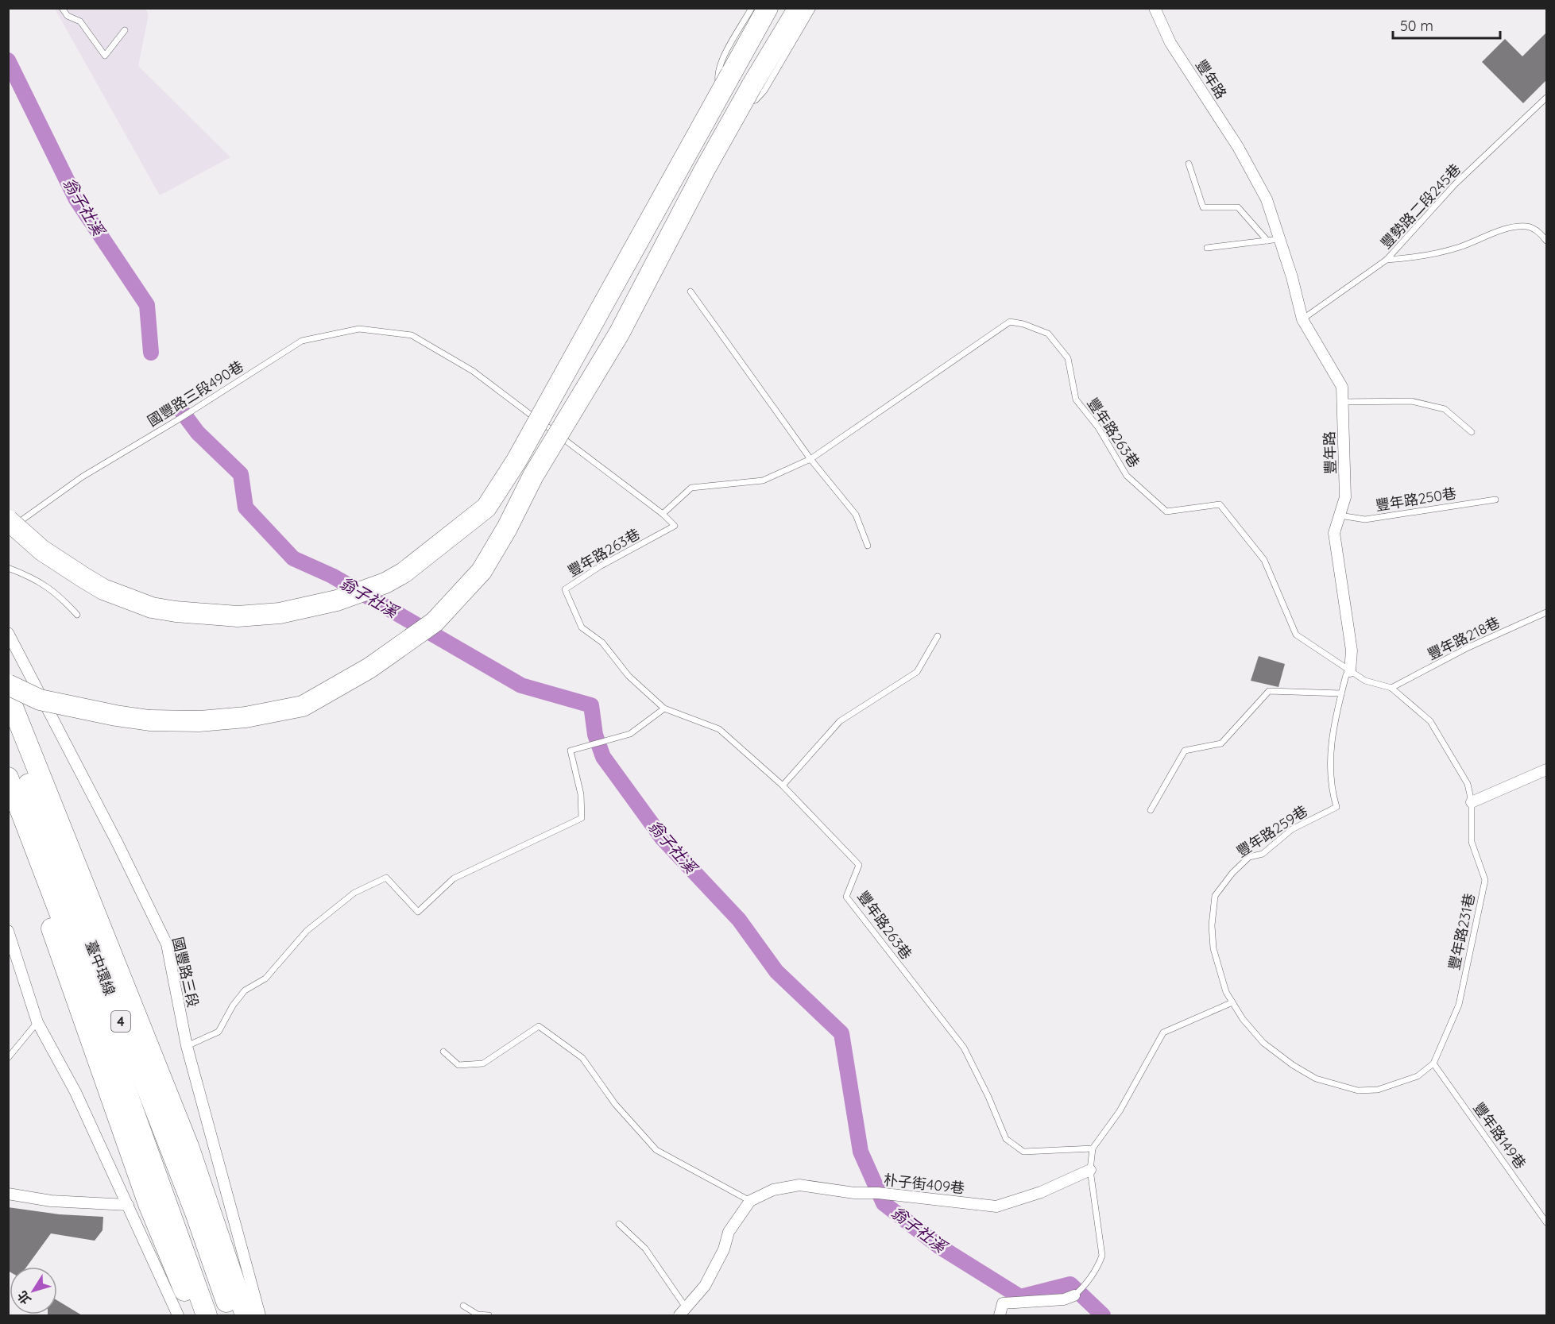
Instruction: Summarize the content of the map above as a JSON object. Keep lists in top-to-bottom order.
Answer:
{
  "streets": {
    "highway": ["臺中環線", "4"],
    "street": ["豐年路", "國豐路三段", "朴子街409巷"],
    "lane": [
      "豐勢路二段245巷",
      "國豐路三段490巷",
      "豐年路263巷",
      "豐年路250巷",
      "豐年路218巷",
      "豐年路259巷",
      "豐年路231巷",
      "豐年路149巷"
    ]
  },
  "crossings": [
    ["豐年路", "豐勢路二段245巷"],
    ["豐年路", "豐年路263巷"],
    ["豐年路", "豐年路250巷"],
    ["豐年路", "豐年路259巷"],
    ["國豐路三段490巷", "豐年路263巷"],
    ["豐年路263巷", "豐年路259巷"],
    ["豐年路259巷", "豐年路231巷"],
    ["豐年路259巷", "豐年路149巷"],
    ["豐年路231巷", "豐年路149巷"]
  ],
  "water": ["翁子社溪"],
  "scale_bar": "50 m",
  "north": "bottom left"
}
